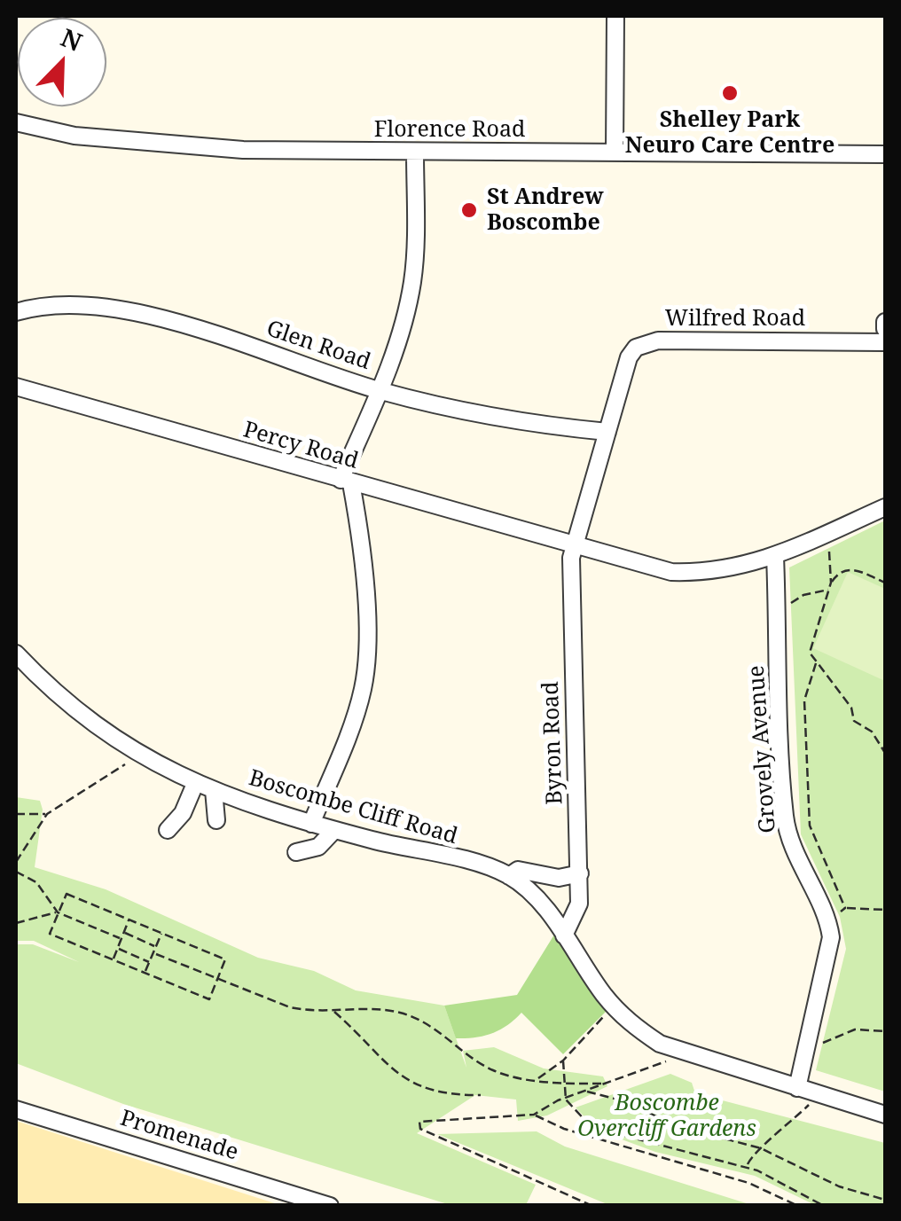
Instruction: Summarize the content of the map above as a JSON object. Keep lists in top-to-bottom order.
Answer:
{
  "streets": {
    "street": [
      "Florence Road",
      "Wilfred Road",
      "Glen Road",
      "Percy Road",
      "Byron Road",
      "Grovely Avenue",
      "Boscombe Cliff Road",
      "Promenade"
    ]
  },
  "crossings": [
    ["Wilfred Road", "Glen Road"],
    ["Wilfred Road", "Percy Road"],
    ["Wilfred Road", "Byron Road"],
    ["Percy Road", "Byron Road"],
    ["Percy Road", "Grovely Avenue"],
    ["Byron Road", "Boscombe Cliff Road"]
  ],
  "parks": ["Boscombe Overcliff Gardens"],
  "places": ["Shelley Park Neuro Care Centre", "St Andrew Boscombe"],
  "north": "top right"
}
